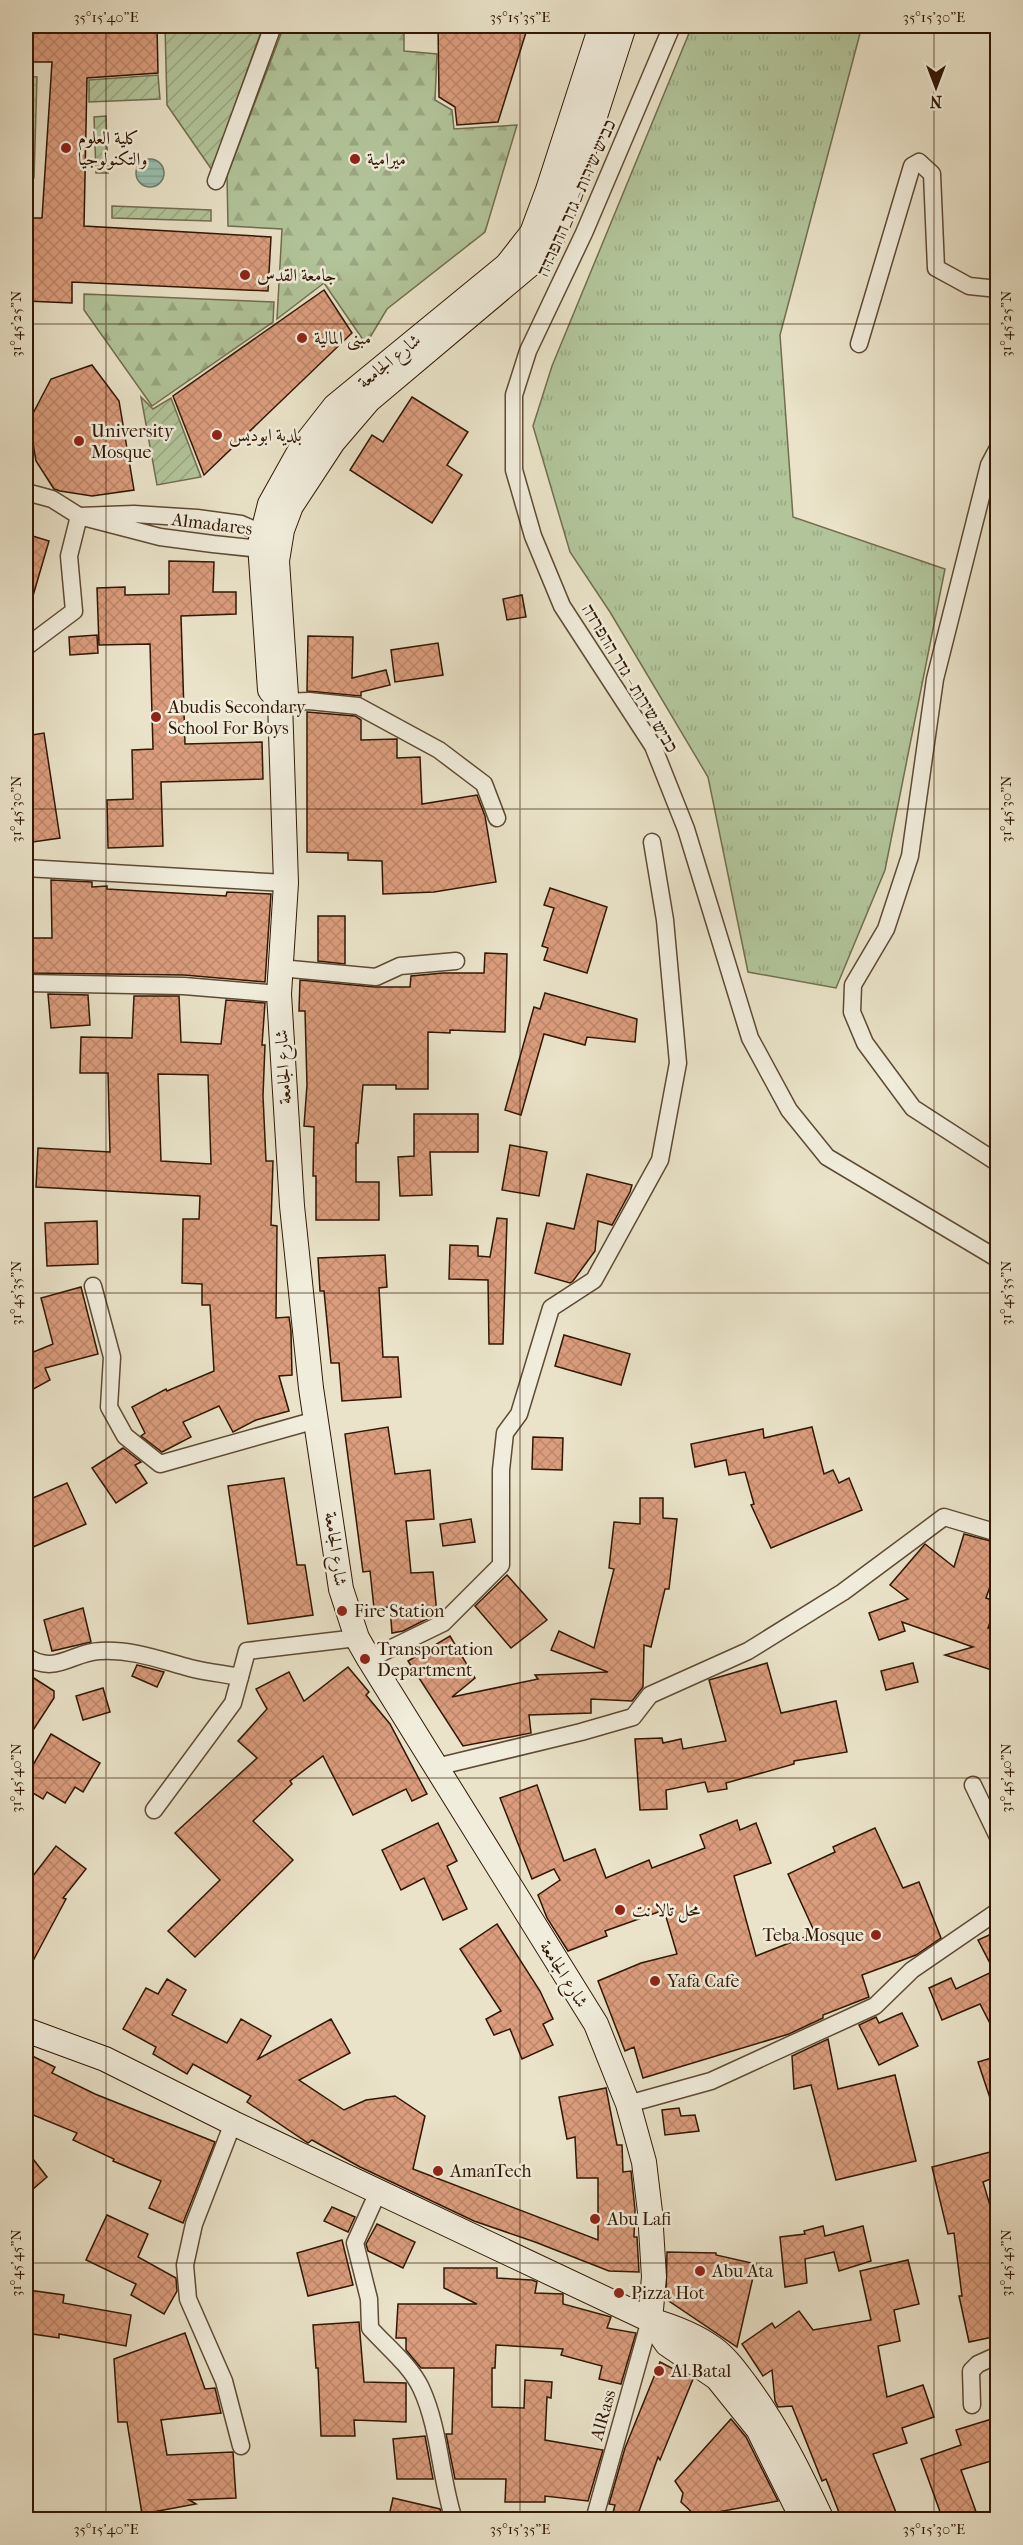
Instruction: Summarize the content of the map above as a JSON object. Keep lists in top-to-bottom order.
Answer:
{
  "streets": {
    "main road": ["شارع الجامعة"],
    "street": ["כביש שירות - גדר ההפרדה", "Almadares", "AlRass"]
  },
  "crossings": [
    ["شارع الجامعة", "Almadares"],
    ["شارع الجامعة", "AlRass"]
  ],
  "places": [
    "كلية العلوم والتكنولوجيا",
    "ميرامية",
    "جامعة القدس",
    "مبنى المالية",
    "بلدية ابوديس",
    "University Mosque",
    "Abudis Secondary School For Boys",
    "Fire Station",
    "Transportation Department",
    "محل تالا نت",
    "Teba Mosque",
    "Yafa Cafe",
    "AmanTech",
    "Abu Lafi",
    "Abu Ata",
    "Pizza Hot",
    "Al Batal"
  ],
  "north": "bottom",
  "coordinates": [
    "35°15'40\"E",
    "35°15'35\"E",
    "35°15'30\"E",
    "31°45'25\"N",
    "31°45'30\"N",
    "31°45'35\"N",
    "31°45'40\"N",
    "31°45'45\"N"
  ]
}
